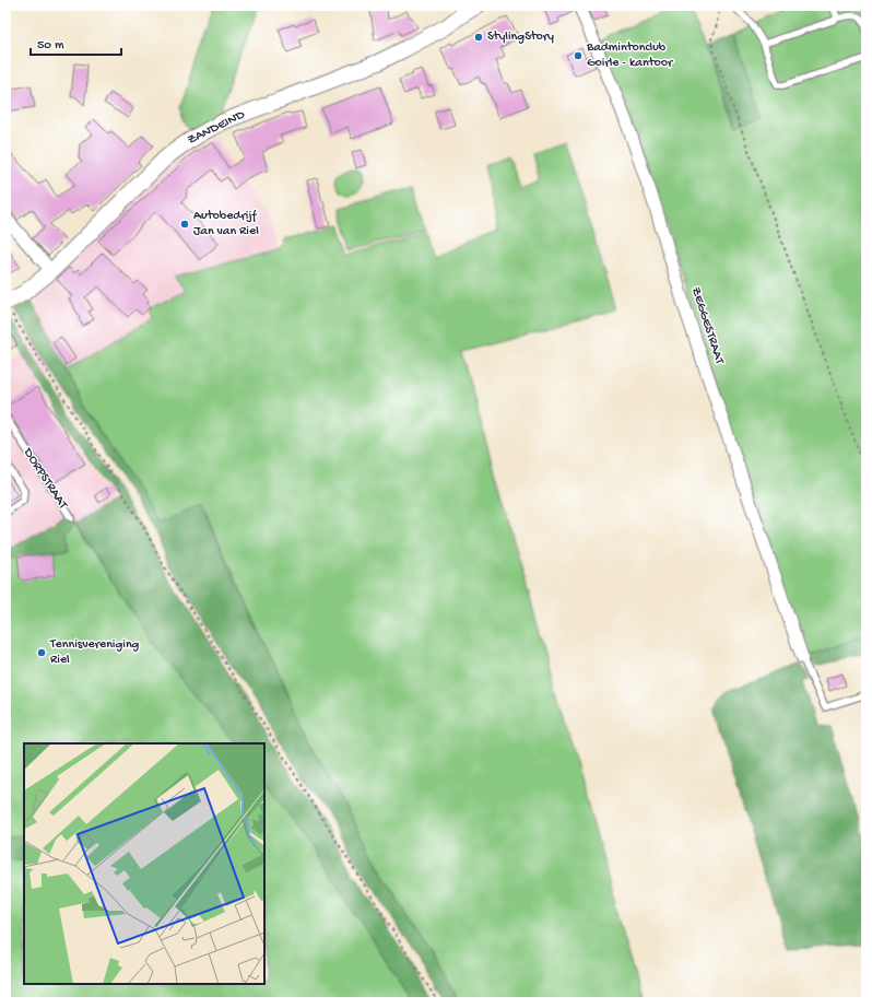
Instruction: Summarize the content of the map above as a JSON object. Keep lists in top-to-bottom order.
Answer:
{
  "streets": {
    "street": ["ZANDEIND", "ZEGGESTRAAT"],
    "lane": ["DORPSTRAAT"]
  },
  "places": [
    "StylingStory",
    "Badmintonclub Goirle - kantoor",
    "Autobedrijf Jan van Riel",
    "Tennisvereniging Riel"
  ],
  "scale_bar": "50 m"
}
